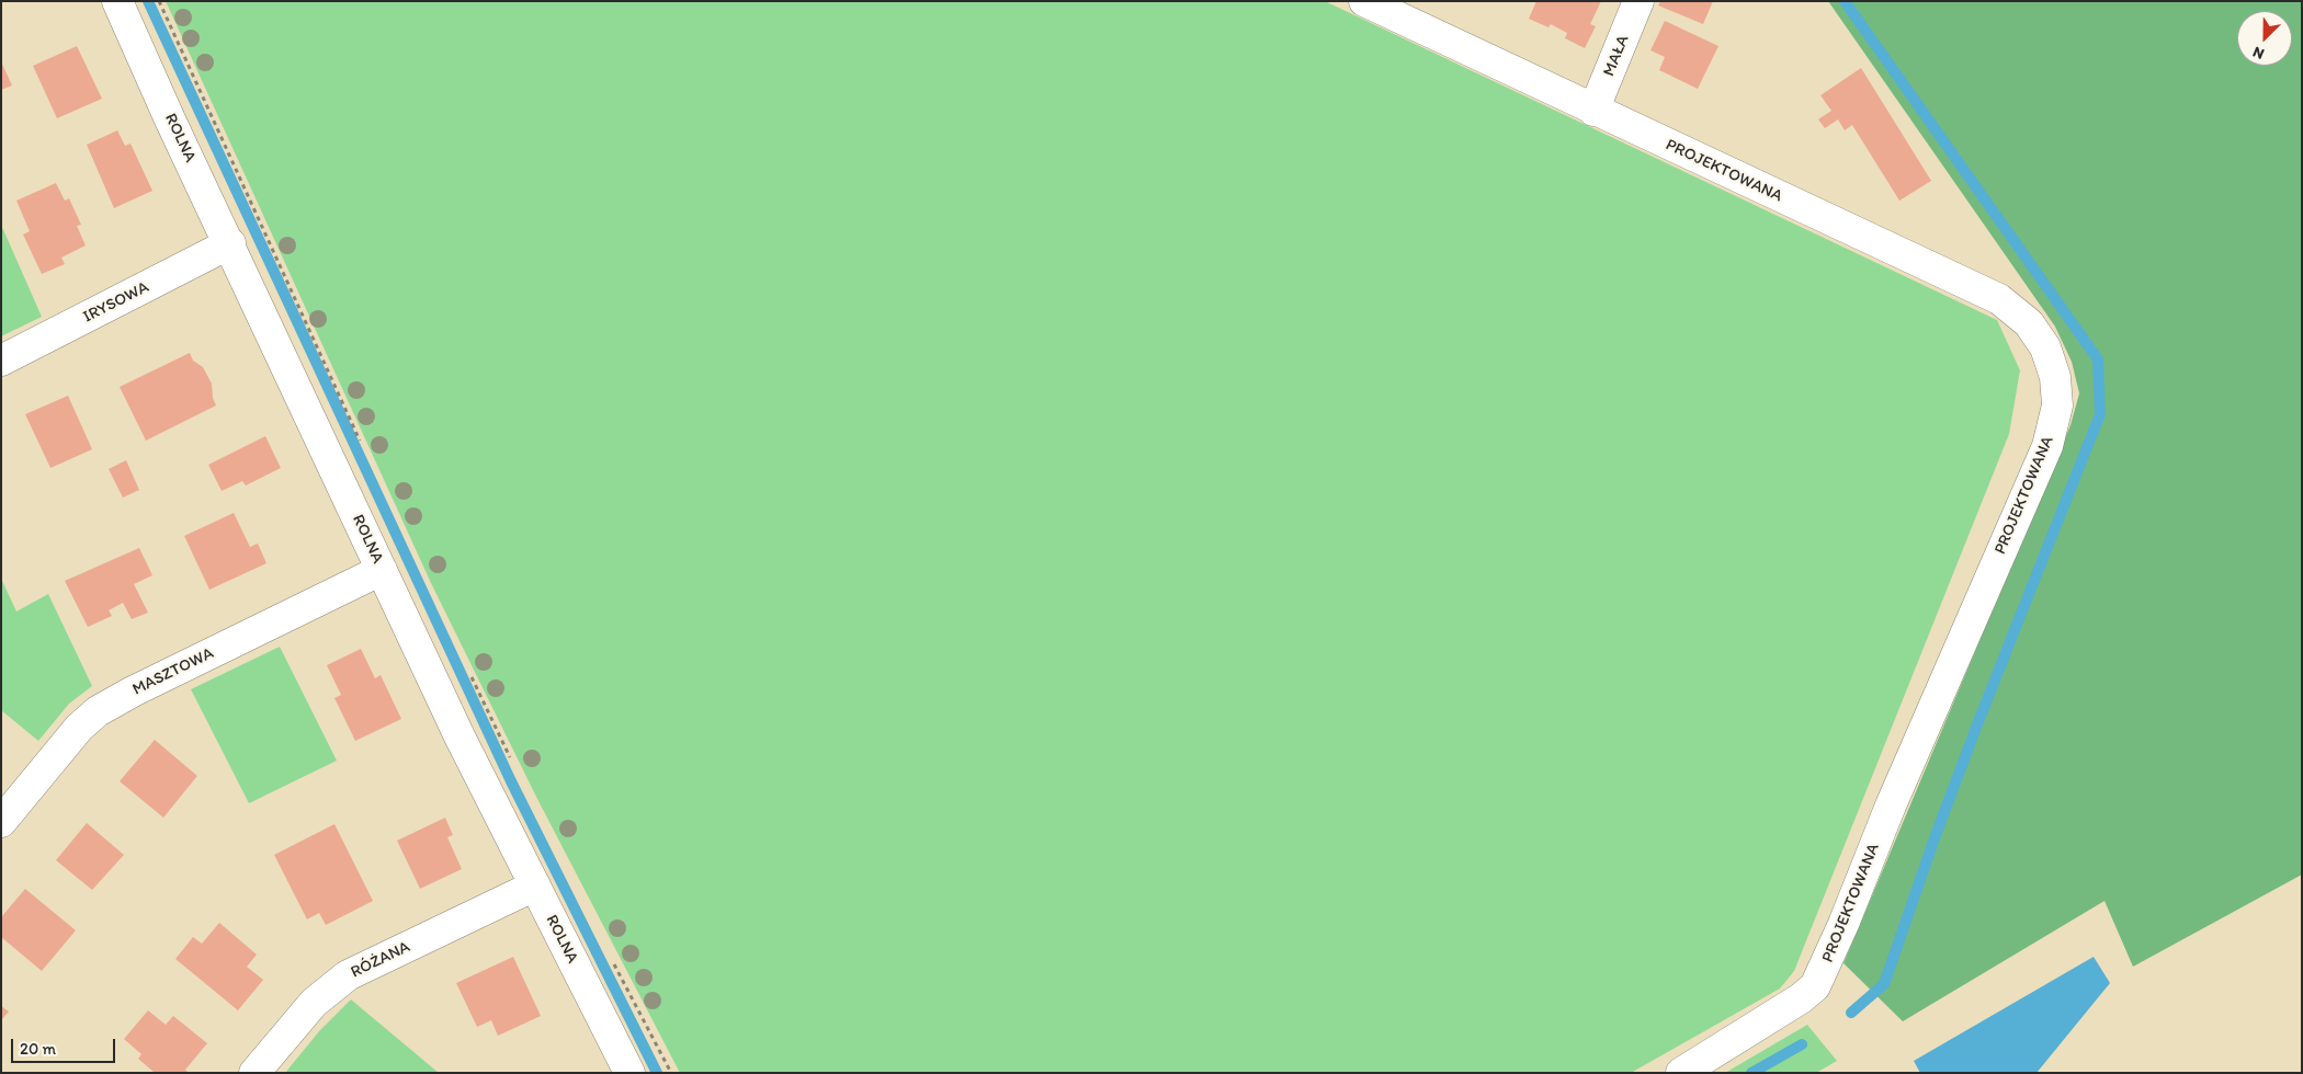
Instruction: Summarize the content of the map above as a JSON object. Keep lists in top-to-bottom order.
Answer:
{
  "streets": {
    "street": [
      "MAŁA",
      "ROLNA",
      "PROJEKTOWANA",
      "IRYSOWA",
      "MASZTOWA",
      "RÓŻANA"
    ]
  },
  "crossings": [
    ["MAŁA", "PROJEKTOWANA"],
    ["ROLNA", "IRYSOWA"],
    ["ROLNA", "MASZTOWA"],
    ["ROLNA", "RÓŻANA"]
  ],
  "scale_bar": "20 m",
  "north": "bottom left"
}
